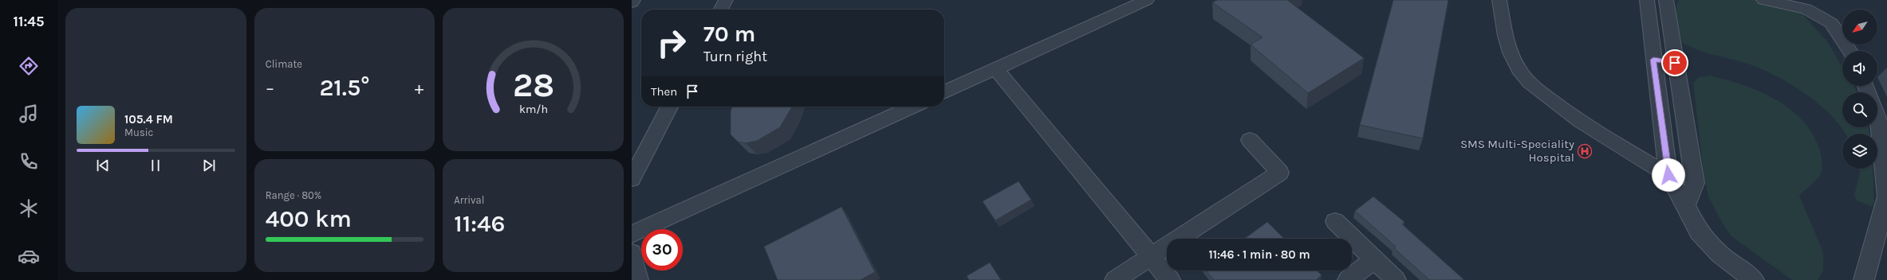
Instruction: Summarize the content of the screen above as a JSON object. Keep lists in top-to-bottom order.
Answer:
{
  "places": {
    "hospital": ["SMS Multi-Speciality Hospital"]
  },
  "north": "bottom left",
  "page": {
    "tabs": "11:45",
    "tile": [
      "Climate",
      ["Range · 80%", "400 km"],
      ["Arrival", "11:46"]
    ],
    "turn": ["70 m", "Turn right"],
    "heat": ["−", "21.5°", "+"],
    "then": "Then",
    "song": ["105.4 FM", "Music"],
    "limit": "30",
    "trip": "11:46 · 1 min · 80 m",
    "gauge": ["28", "km/h"]
  }
}
